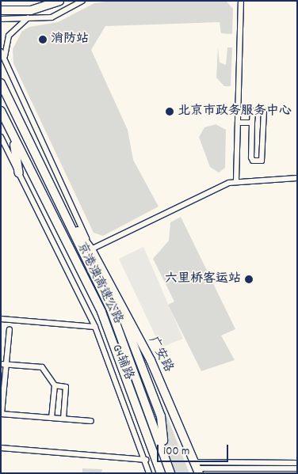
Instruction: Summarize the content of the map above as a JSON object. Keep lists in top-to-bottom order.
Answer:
{
  "streets": {
    "highway": ["京港澳高速公路", "广安路"],
    "street": ["G4辅路"]
  },
  "places": ["消防站", "北京市政务服务中心", "六里桥客运站"],
  "scale_bar": "100 m"
}
